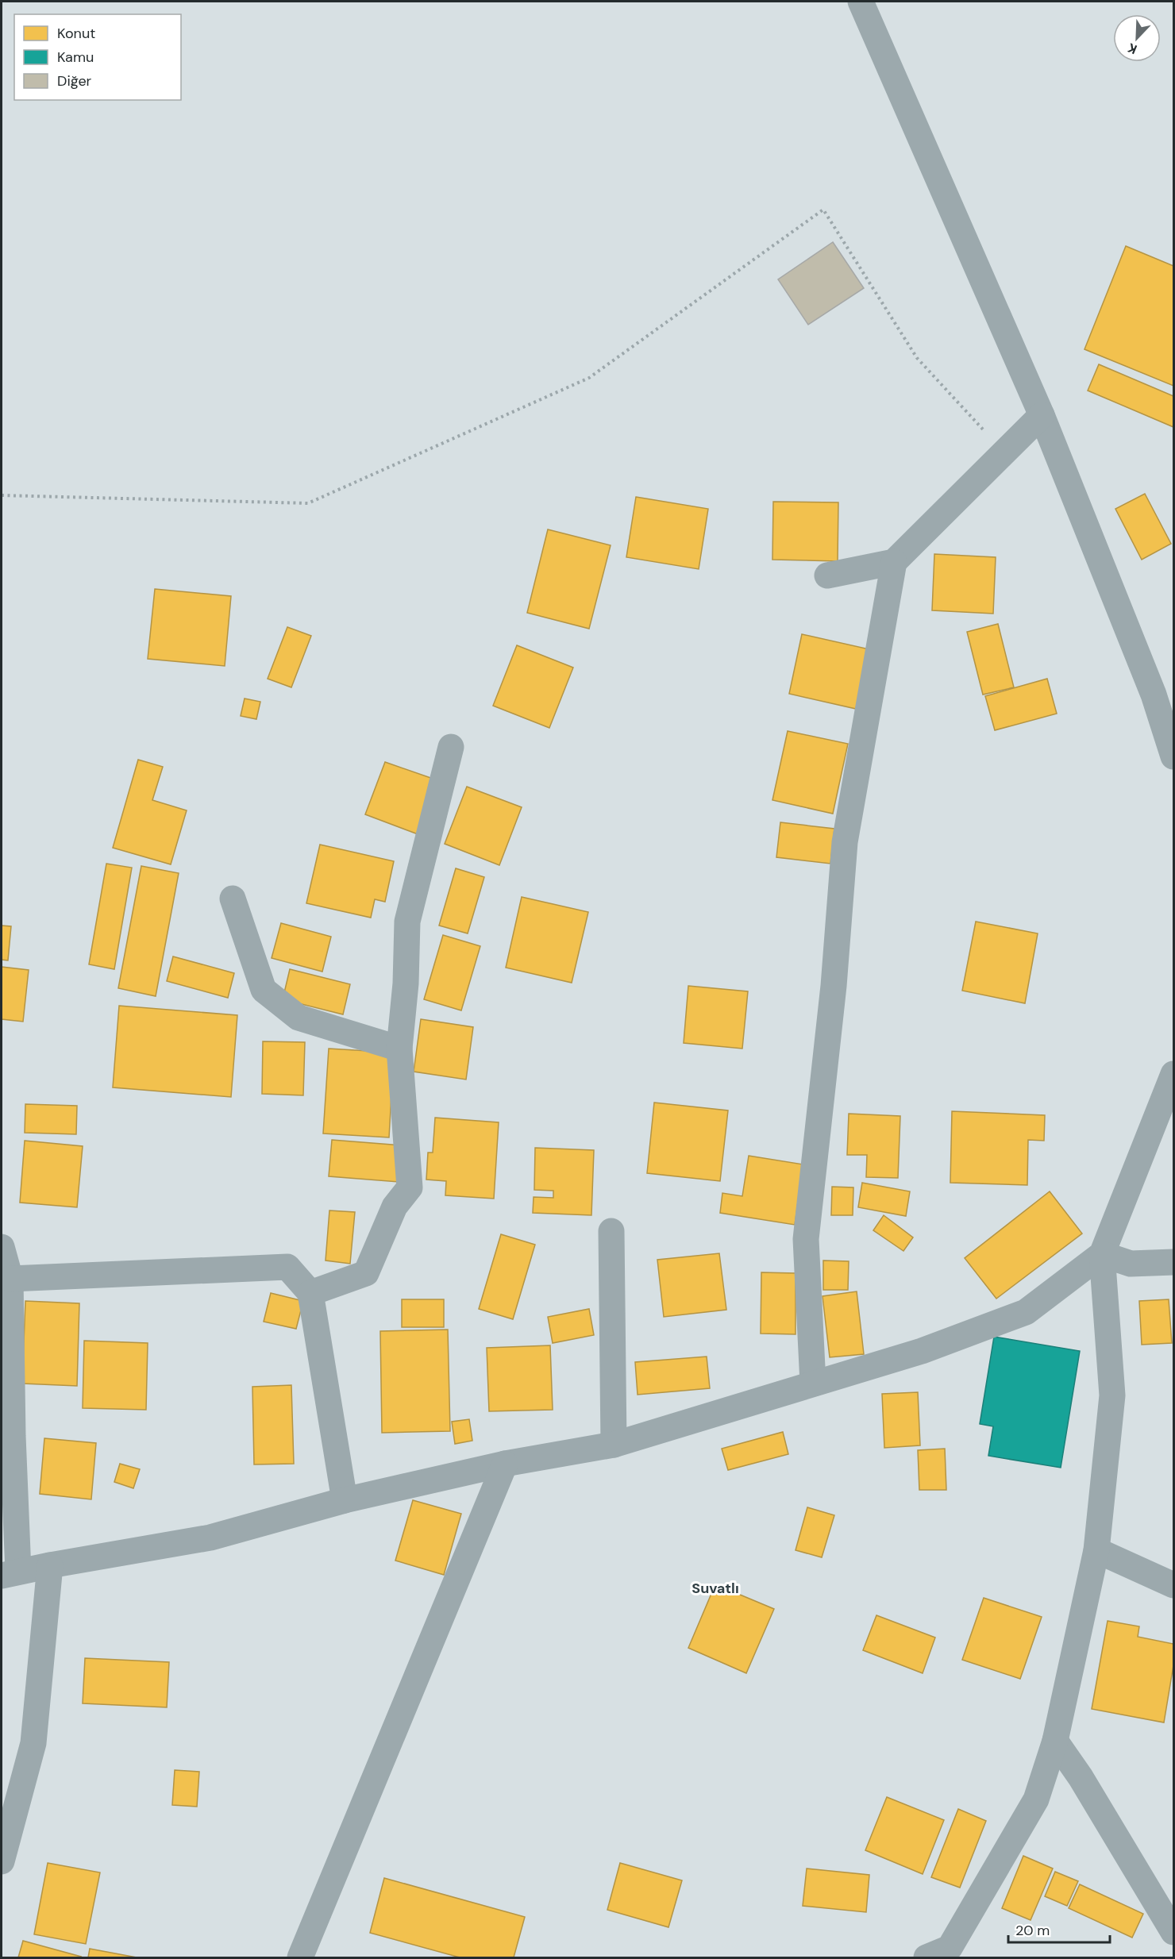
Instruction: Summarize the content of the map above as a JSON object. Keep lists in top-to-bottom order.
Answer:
{
  "districts": ["Suvatlı"],
  "legend": ["Konut", "Kamu", "Diğer"],
  "scale_bar": "20 m",
  "north": "bottom left"
}
